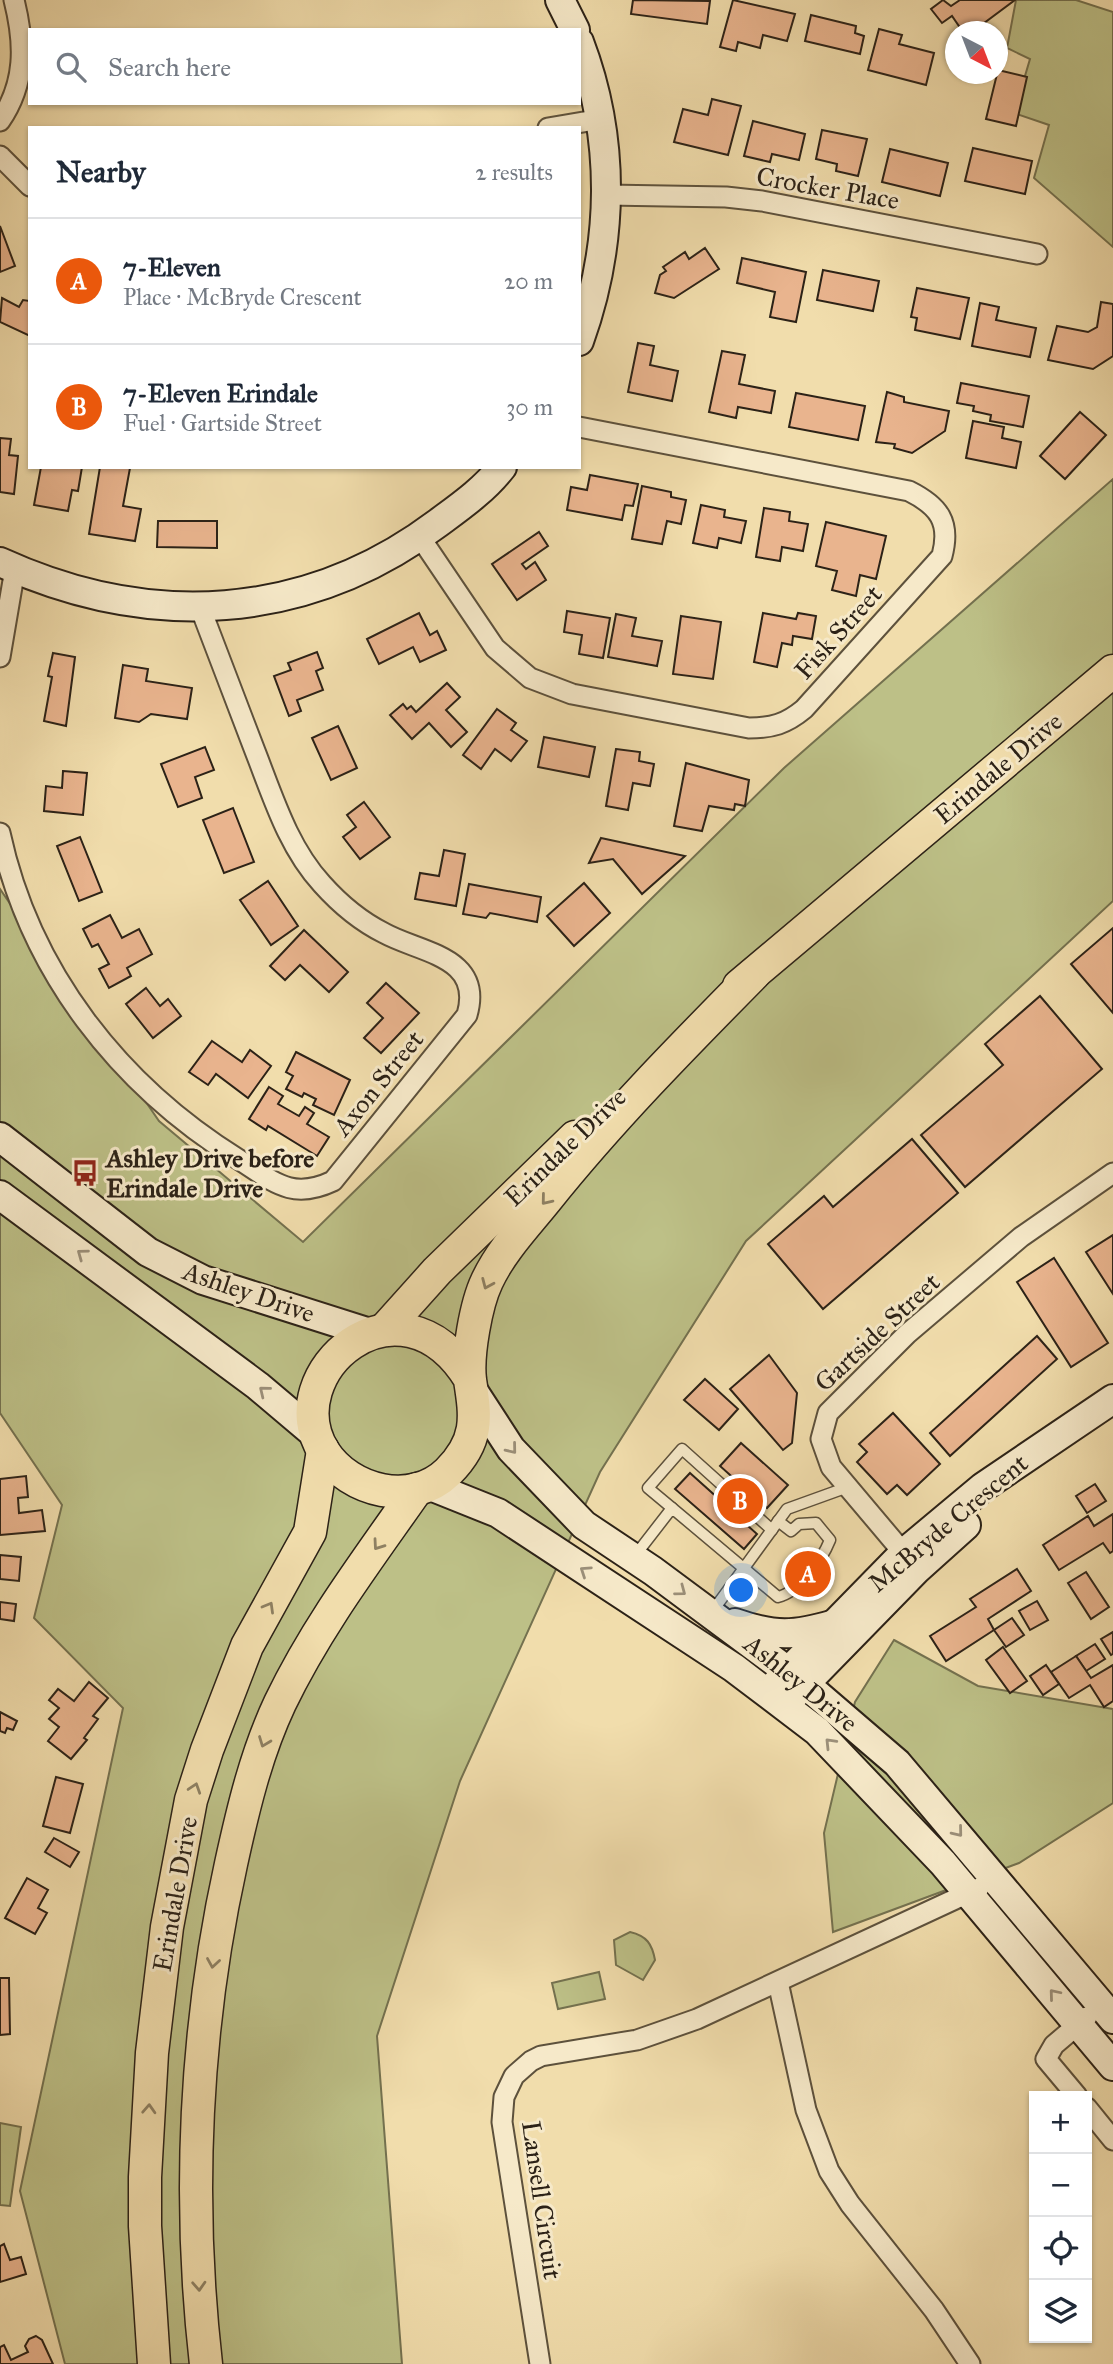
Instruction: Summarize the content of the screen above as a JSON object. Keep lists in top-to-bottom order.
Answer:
{
  "streets": {
    "main road": ["Erindale Drive"],
    "street": [
      "Crocker Place",
      "Fisk Street",
      "Axon Street",
      "Ashley Drive",
      "Gartside Street",
      "McBryde Crescent",
      "Lansell Circuit"
    ]
  },
  "crossings": [
    ["Erindale Drive", "Ashley Drive"],
    ["Ashley Drive", "McBryde Crescent"],
    ["Ashley Drive", "Lansell Circuit"],
    ["Gartside Street", "McBryde Crescent"]
  ],
  "places": {
    "bus stop": ["Ashley Drive before Erindale Drive"]
  },
  "north": "bottom right",
  "page": {
    "search": "Search here",
    "heading": ["Nearby", "2 results"],
    "list": [
      {
        "mark": "A",
        "name": "7-Eleven",
        "note": "Place · McBryde Crescent",
        "value": "20 m"
      },
      {
        "mark": "B",
        "name": "7-Eleven Erindale",
        "note": "Fuel · Gartside Street",
        "value": "30 m"
      }
    ],
    "pins": ["B", "A"],
    "map_buttons": ["+", "−"]
  }
}
